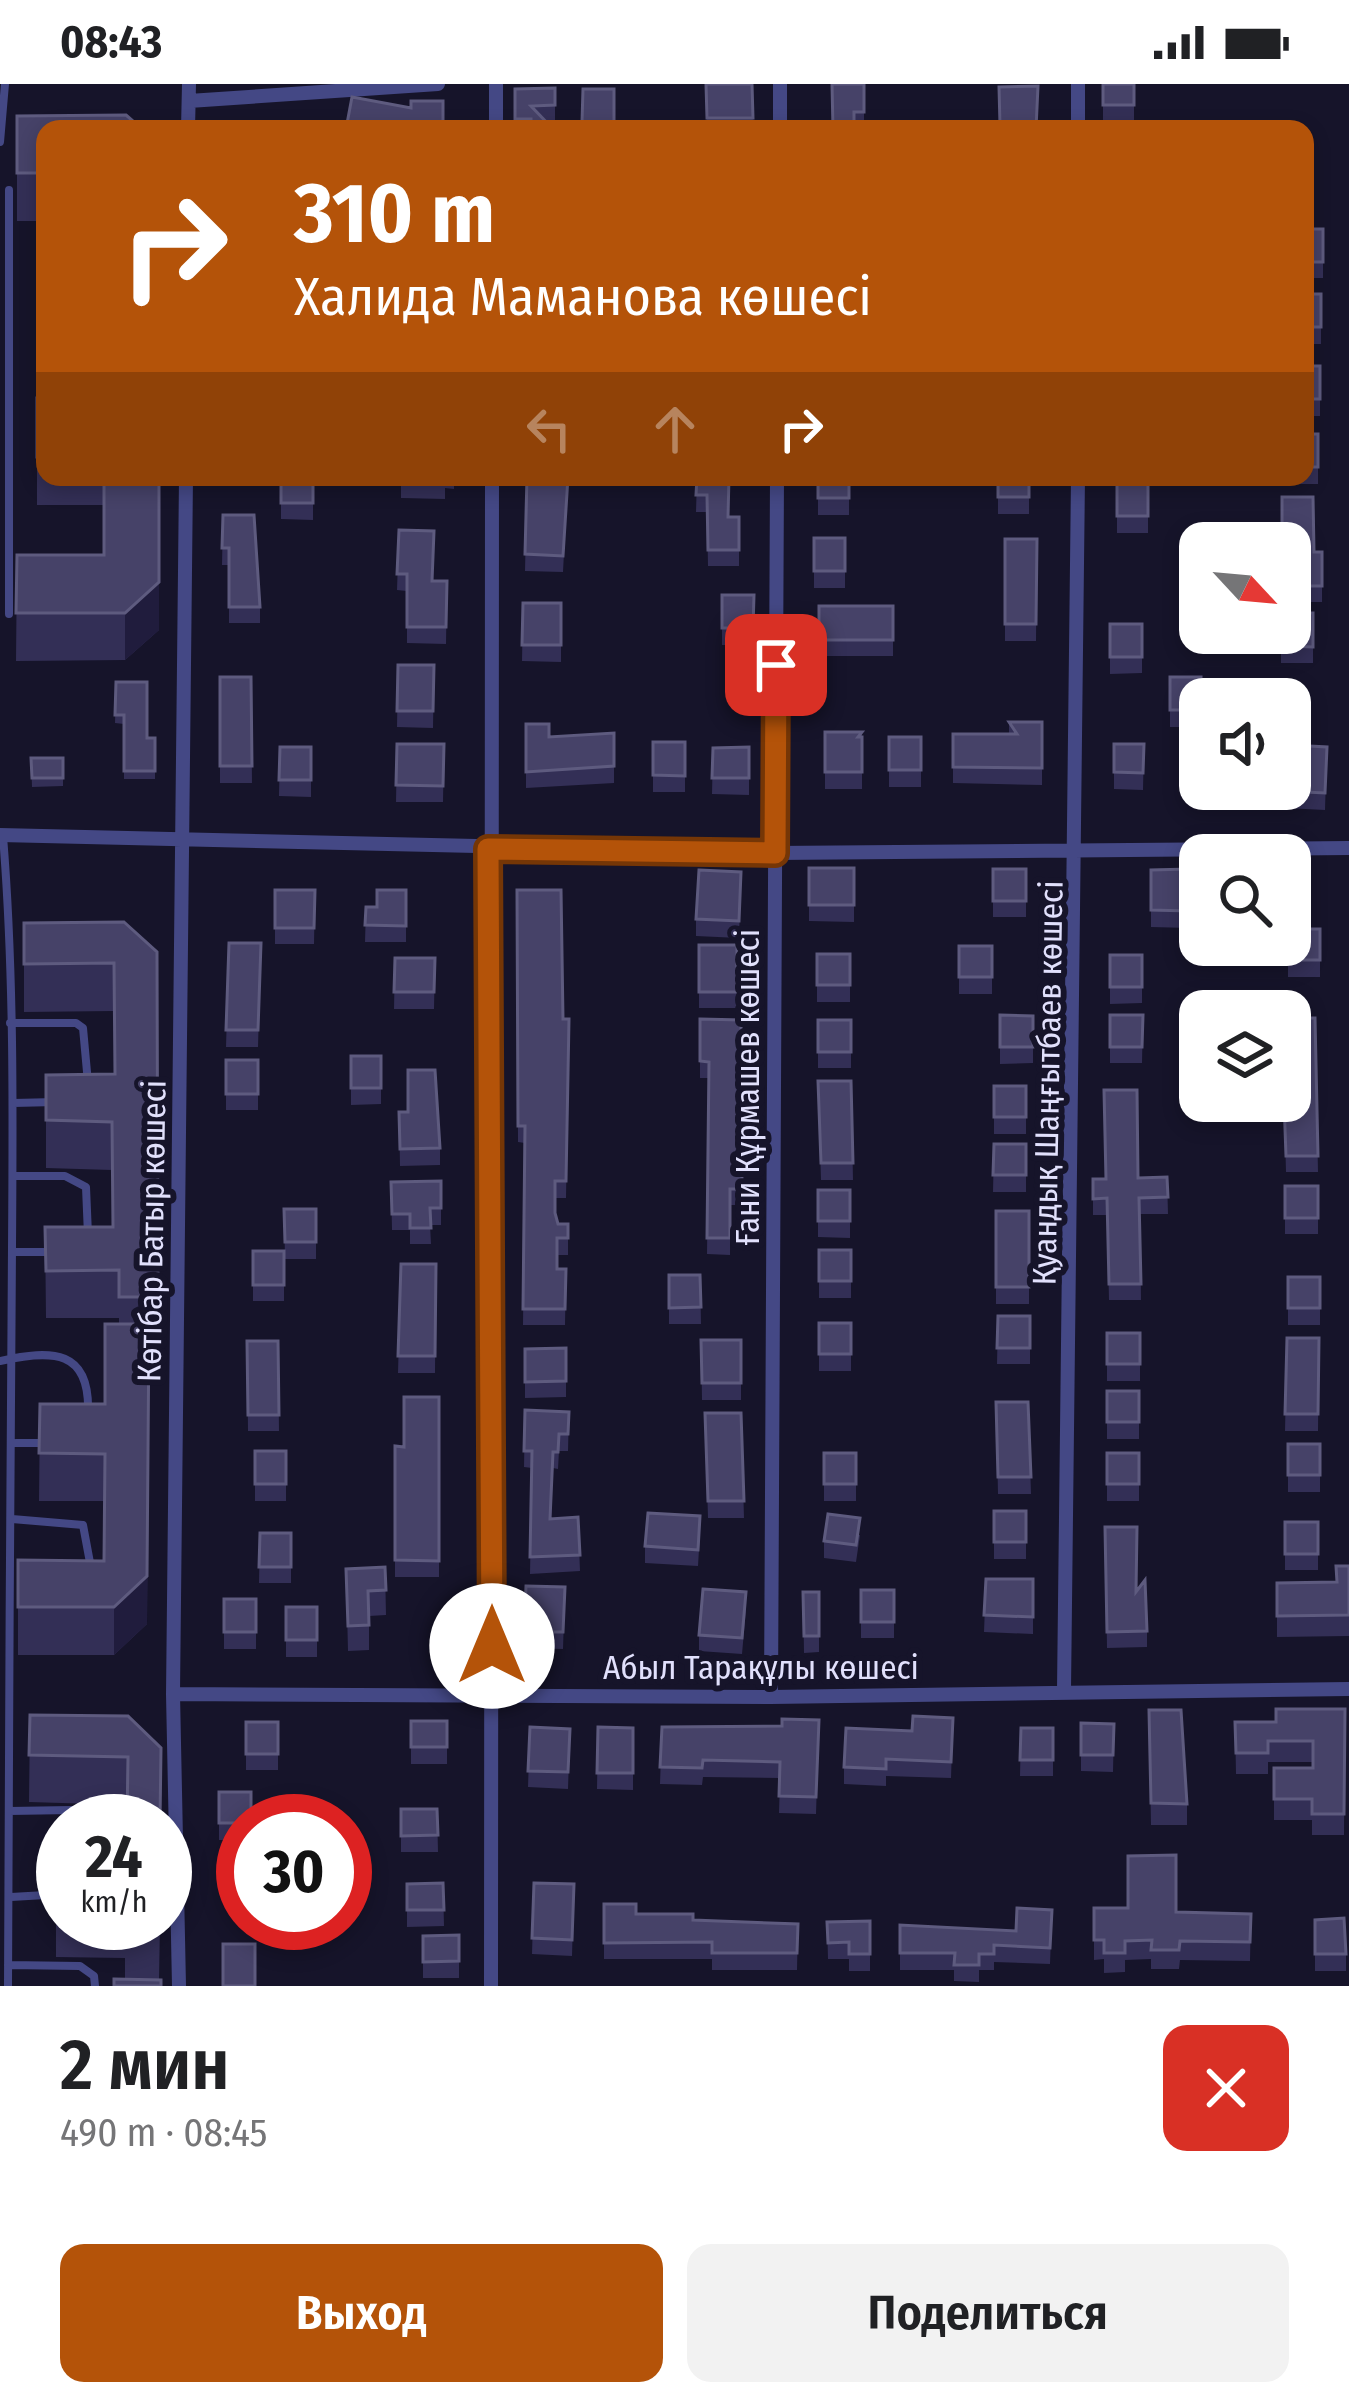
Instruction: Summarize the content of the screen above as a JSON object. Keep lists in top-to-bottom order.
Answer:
{
  "streets": {
    "street": [
      "Қуандық Шаңғытбаев көшесі",
      "Ғани Құрмашев көшесі",
      "Көтібар Батыр көшесі",
      "Абыл Тарақұлы көшесі"
    ]
  },
  "crossings": [
    ["Қуандық Шаңғытбаев көшесі", "Абыл Тарақұлы көшесі"],
    ["Ғани Құрмашев көшесі", "Абыл Тарақұлы көшесі"],
    ["Көтібар Батыр көшесі", "Абыл Тарақұлы көшесі"]
  ],
  "north": "bottom right",
  "page": {
    "status": "08:43",
    "turn": ["310 m", "Халида Маманова көшесі"],
    "speed": "24 km/h",
    "limit": "30",
    "heading": ["2 мин", "490 m · 08:45"],
    "buttons": ["Выход", "Поделиться"]
  }
}
